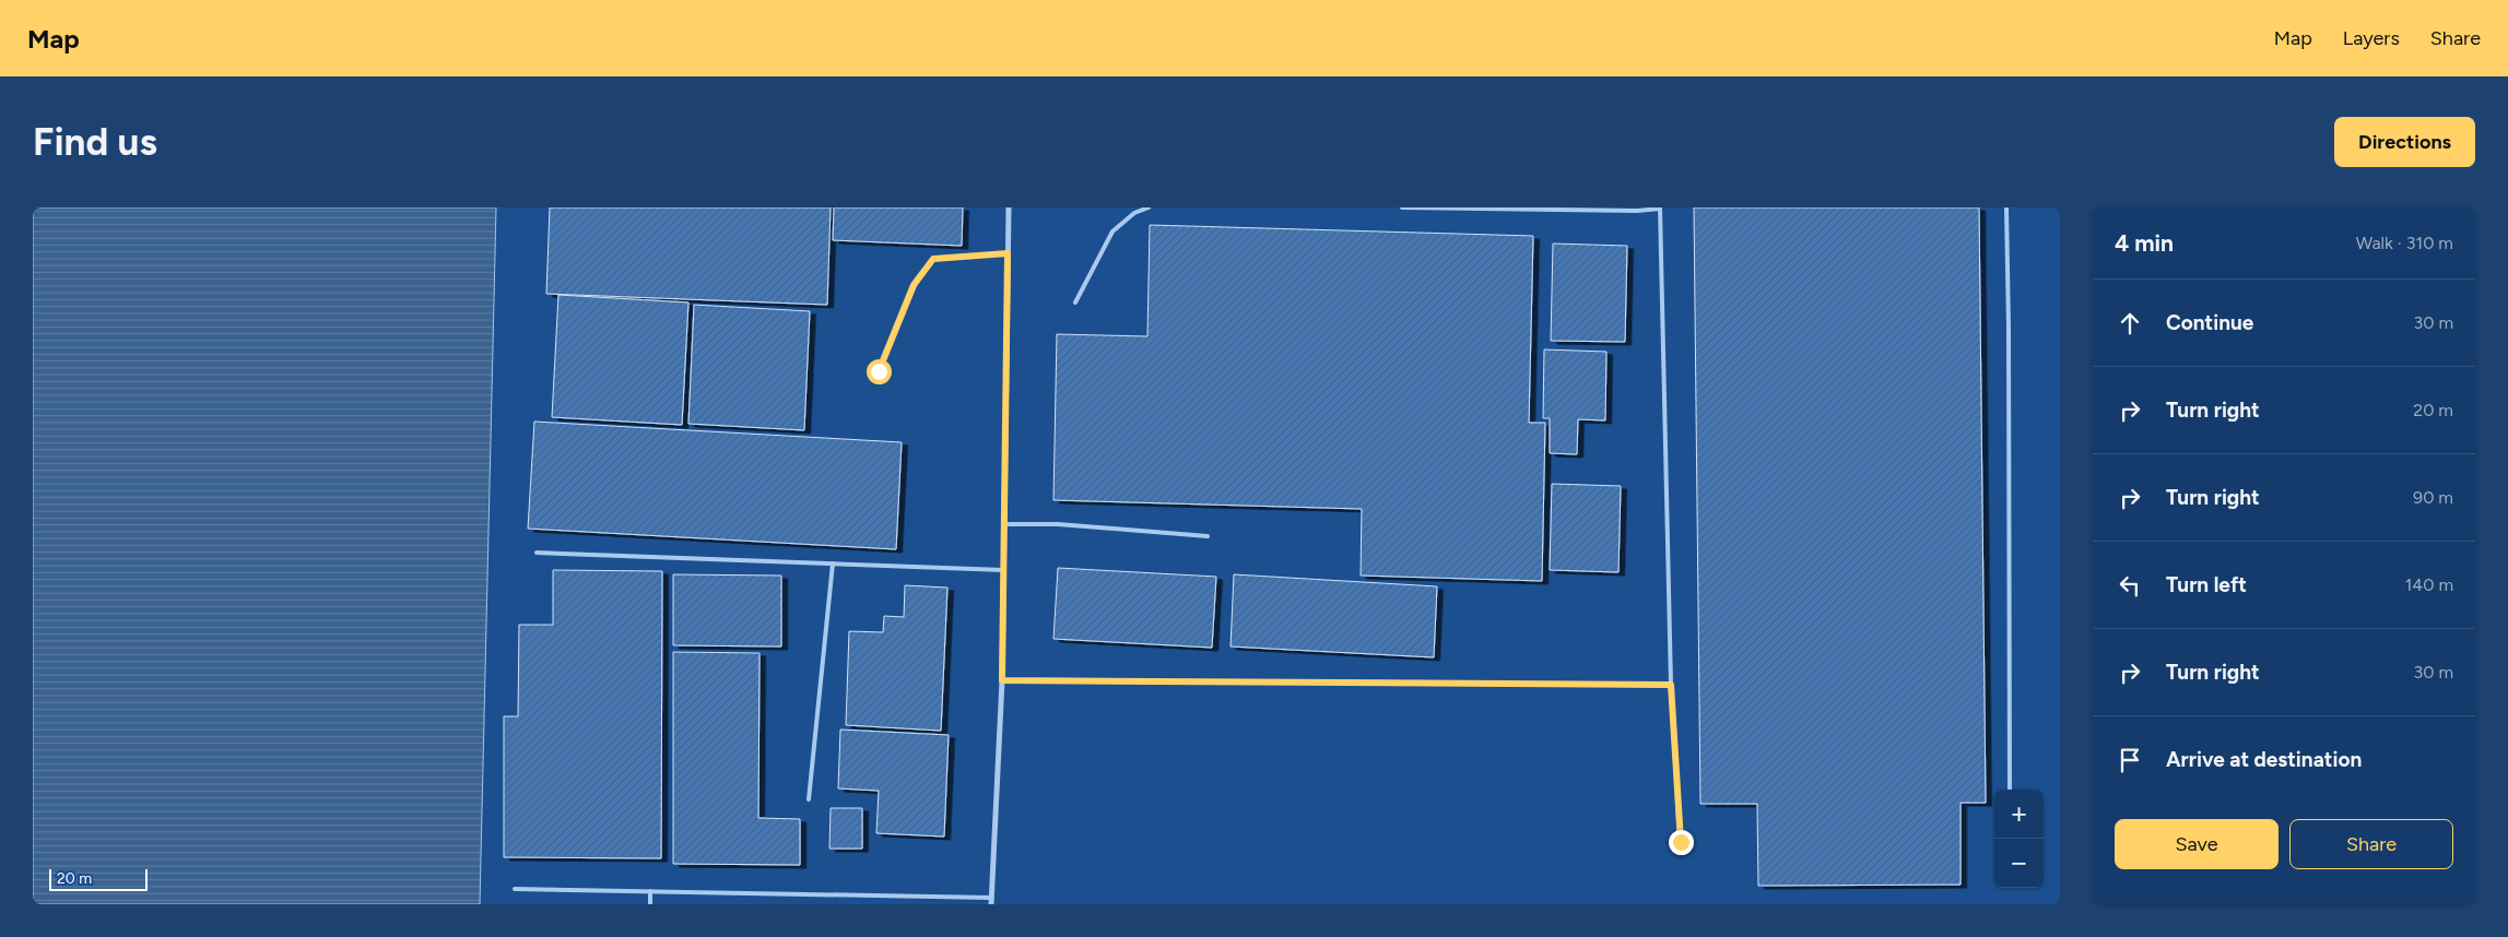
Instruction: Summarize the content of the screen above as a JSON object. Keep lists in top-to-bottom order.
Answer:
{
  "scale_bar": "20 m",
  "page": {
    "header": "Map",
    "nav": ["Map", "Layers", "Share"],
    "buttons": [
      "Directions",
      ["Save", "Share"]
    ],
    "title": "Find us",
    "heading": ["4 min", "Walk · 310 m"],
    "list": [
      ["Continue", "30 m"],
      ["Turn right", "20 m"],
      ["Turn right", "90 m"],
      ["Turn left", "140 m"],
      ["Turn right", "30 m"],
      "Arrive at destination"
    ],
    "map_buttons": ["+", "−"],
    "scale": "20 m"
  }
}
